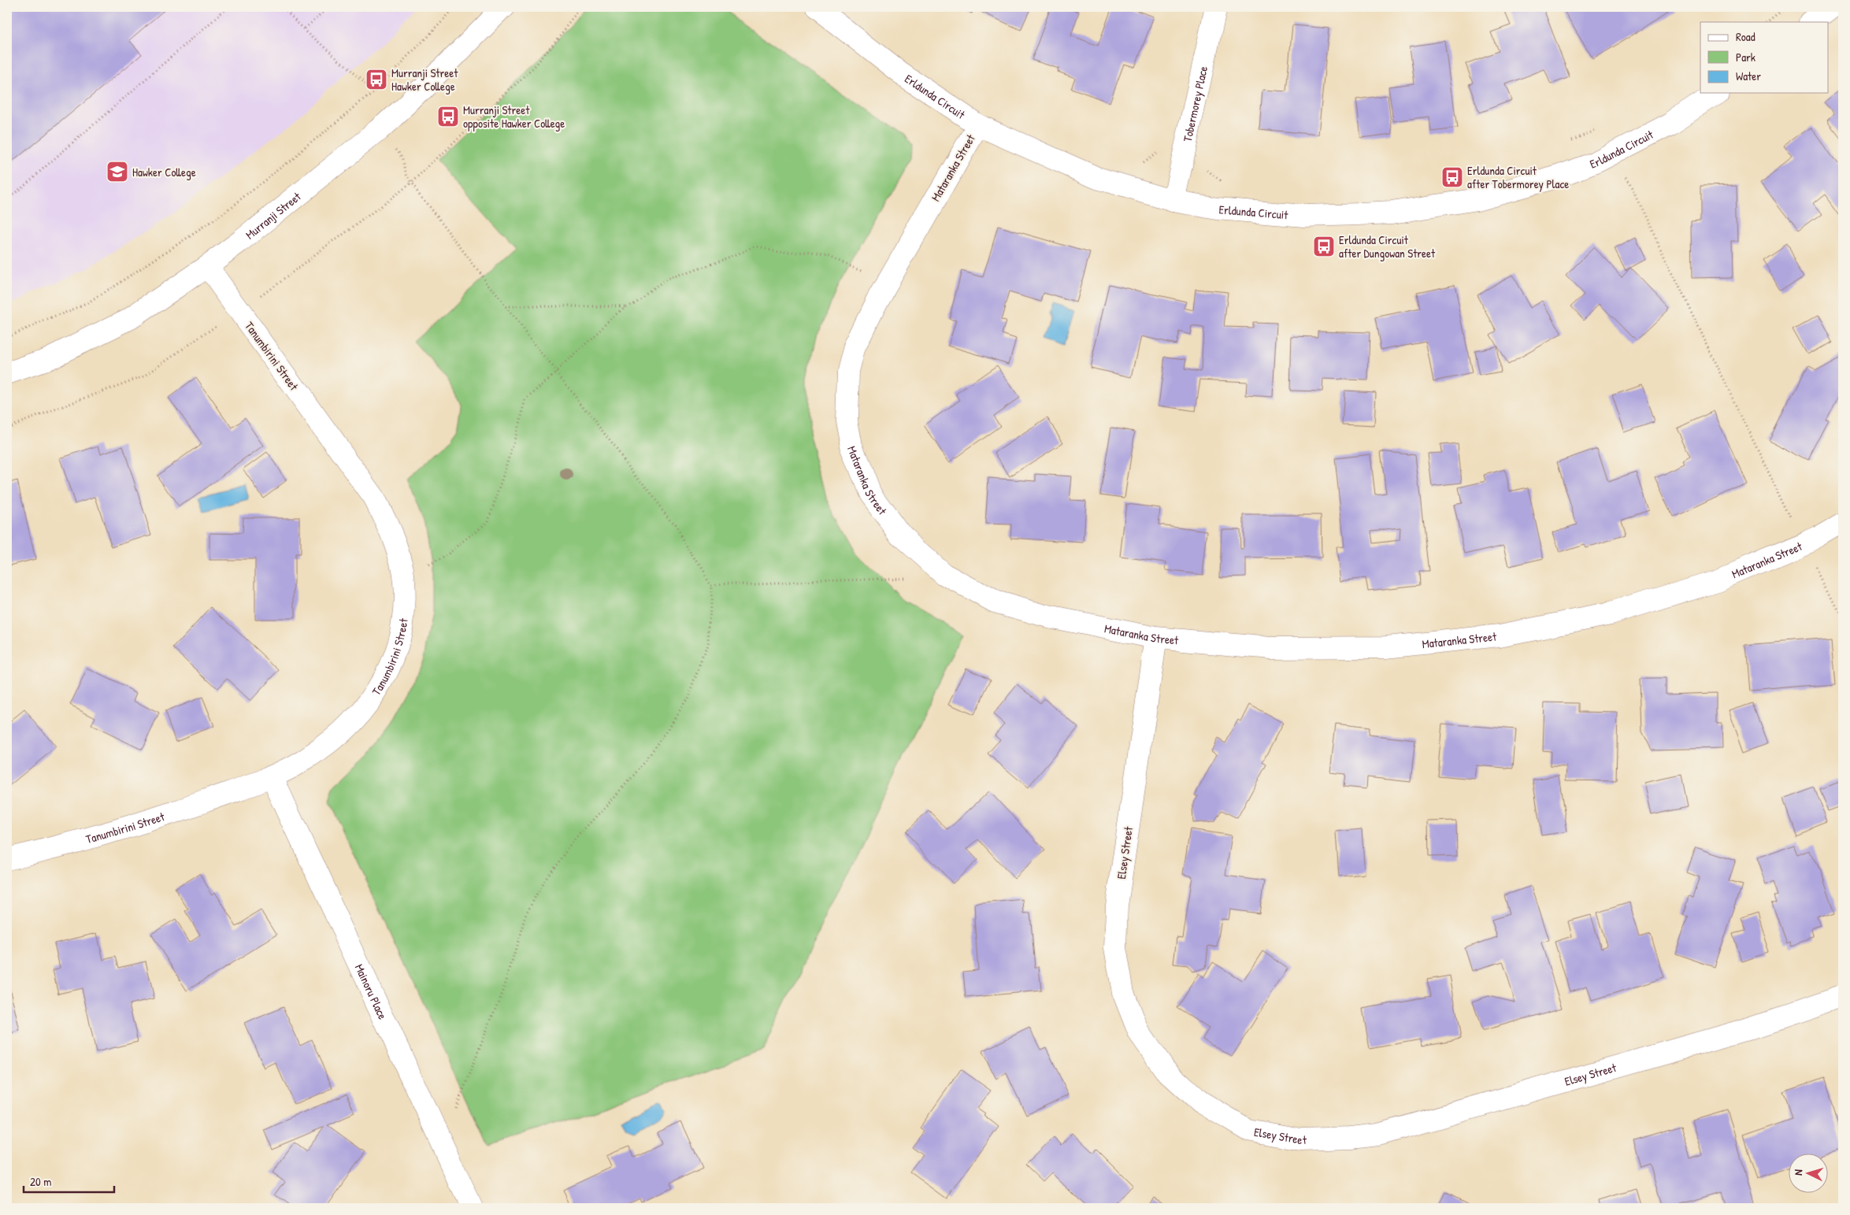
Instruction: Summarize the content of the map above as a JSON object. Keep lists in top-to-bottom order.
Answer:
{
  "streets": {
    "street": [
      "Erldunda Circuit",
      "Tobermorey Place",
      "Mataranka Street",
      "Murranji Street",
      "Tanumbirini Street",
      "Elsey Street",
      "Mainoru Place"
    ]
  },
  "crossings": [
    ["Erldunda Circuit", "Tobermorey Place"],
    ["Erldunda Circuit", "Mataranka Street"],
    ["Mataranka Street", "Elsey Street"],
    ["Murranji Street", "Tanumbirini Street"],
    ["Tanumbirini Street", "Mainoru Place"]
  ],
  "places": {
    "bus stop": [
      "Murranji Street Hawker College",
      "Murranji Street opposite Hawker College",
      "Erldunda Circuit after Tobermorey Place",
      "Erldunda Circuit after Dungowan Street"
    ],
    "school or university": ["Hawker College"]
  },
  "legend": ["Road", "Park", "Water"],
  "scale_bar": "20 m",
  "north": "left"
}
